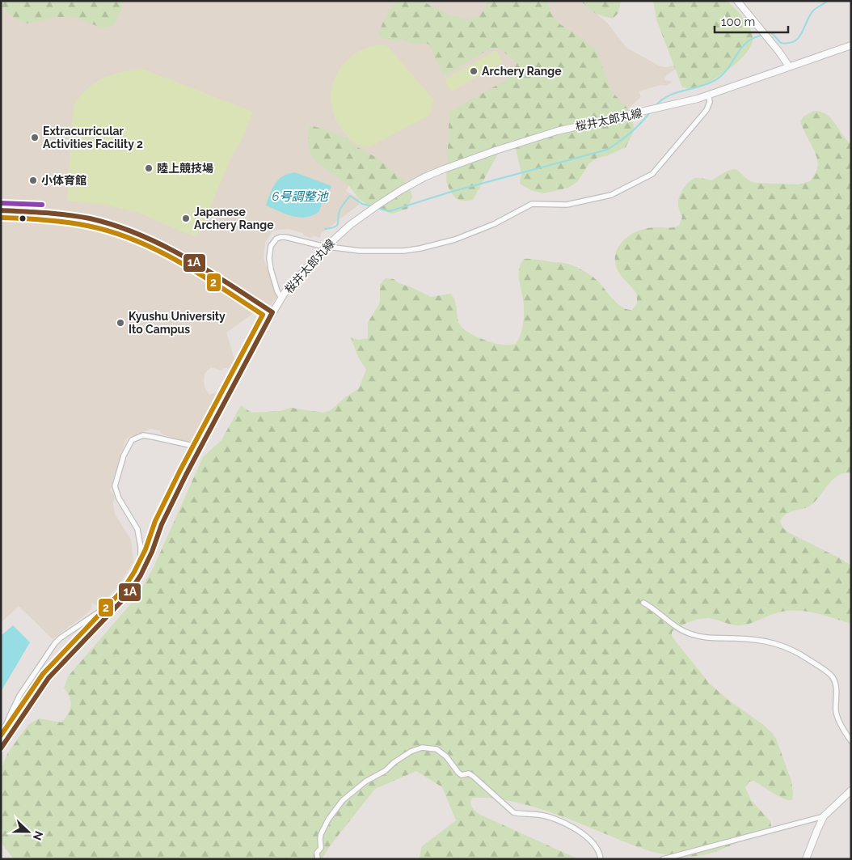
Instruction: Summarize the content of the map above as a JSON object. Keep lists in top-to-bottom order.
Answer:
{
  "streets": {
    "main road": ["桜井太郎丸線"]
  },
  "water": ["6号調整池"],
  "places": [
    "Archery Range",
    "Extracurricular Activities Facility 2",
    "陸上競技場",
    "小体育館",
    "Japanese Archery Range",
    "Kyushu University Ito Campus"
  ],
  "lines": ["transit line 1A", "transit line 2"],
  "scale_bar": "100 m",
  "north": "right"
}
